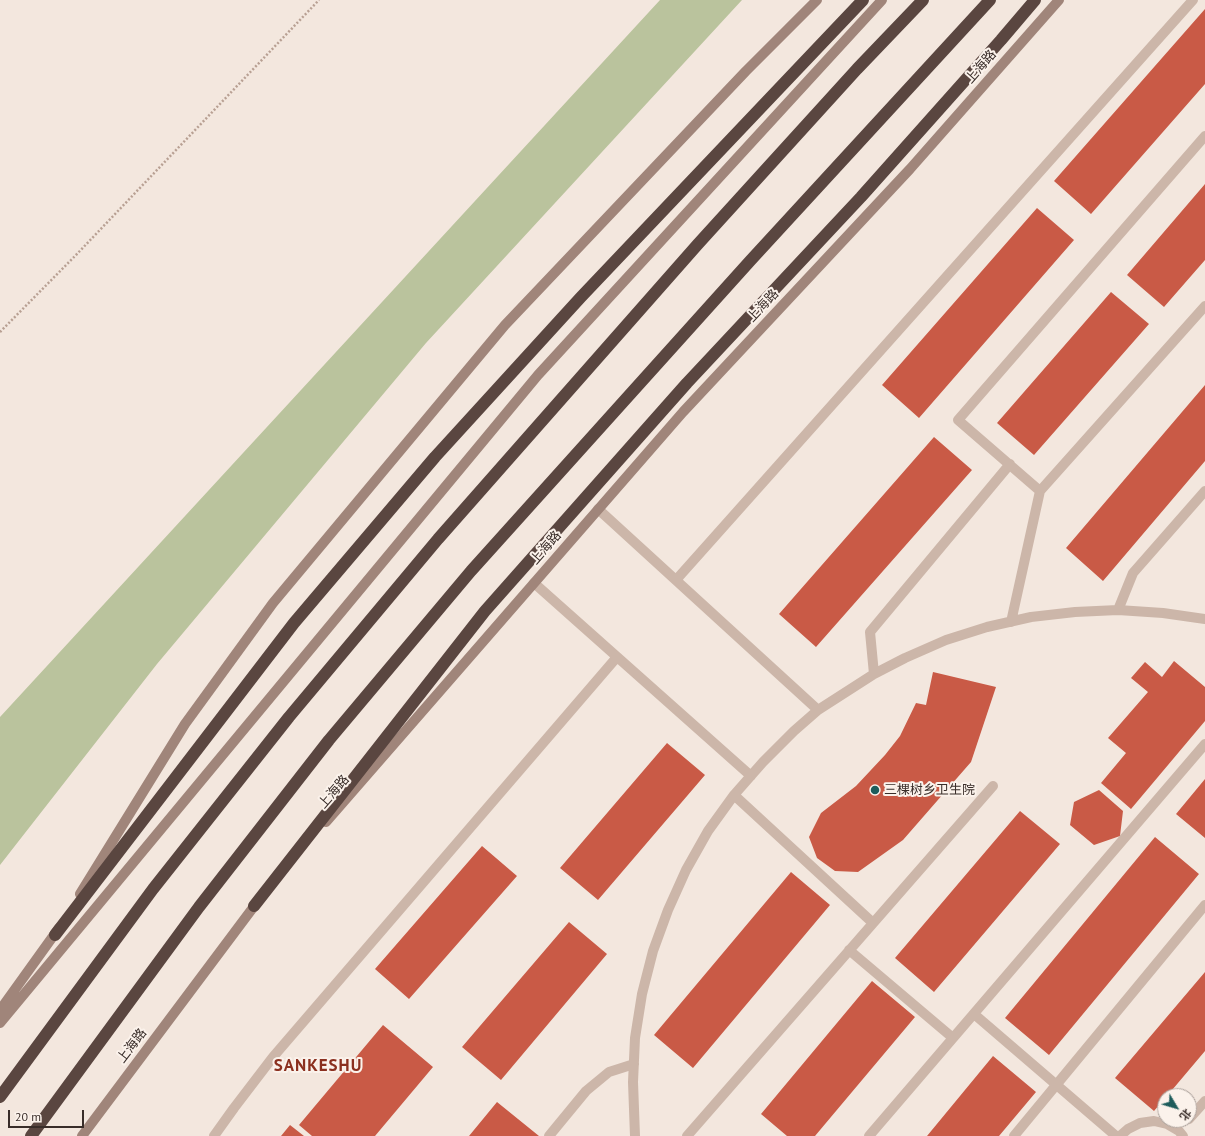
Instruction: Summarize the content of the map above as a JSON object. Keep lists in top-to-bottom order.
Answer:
{
  "streets": {
    "main road": ["上海路"]
  },
  "districts": ["SANKESHU"],
  "places": ["三棵树乡卫生院"],
  "scale_bar": "20 m",
  "north": "bottom right"
}
